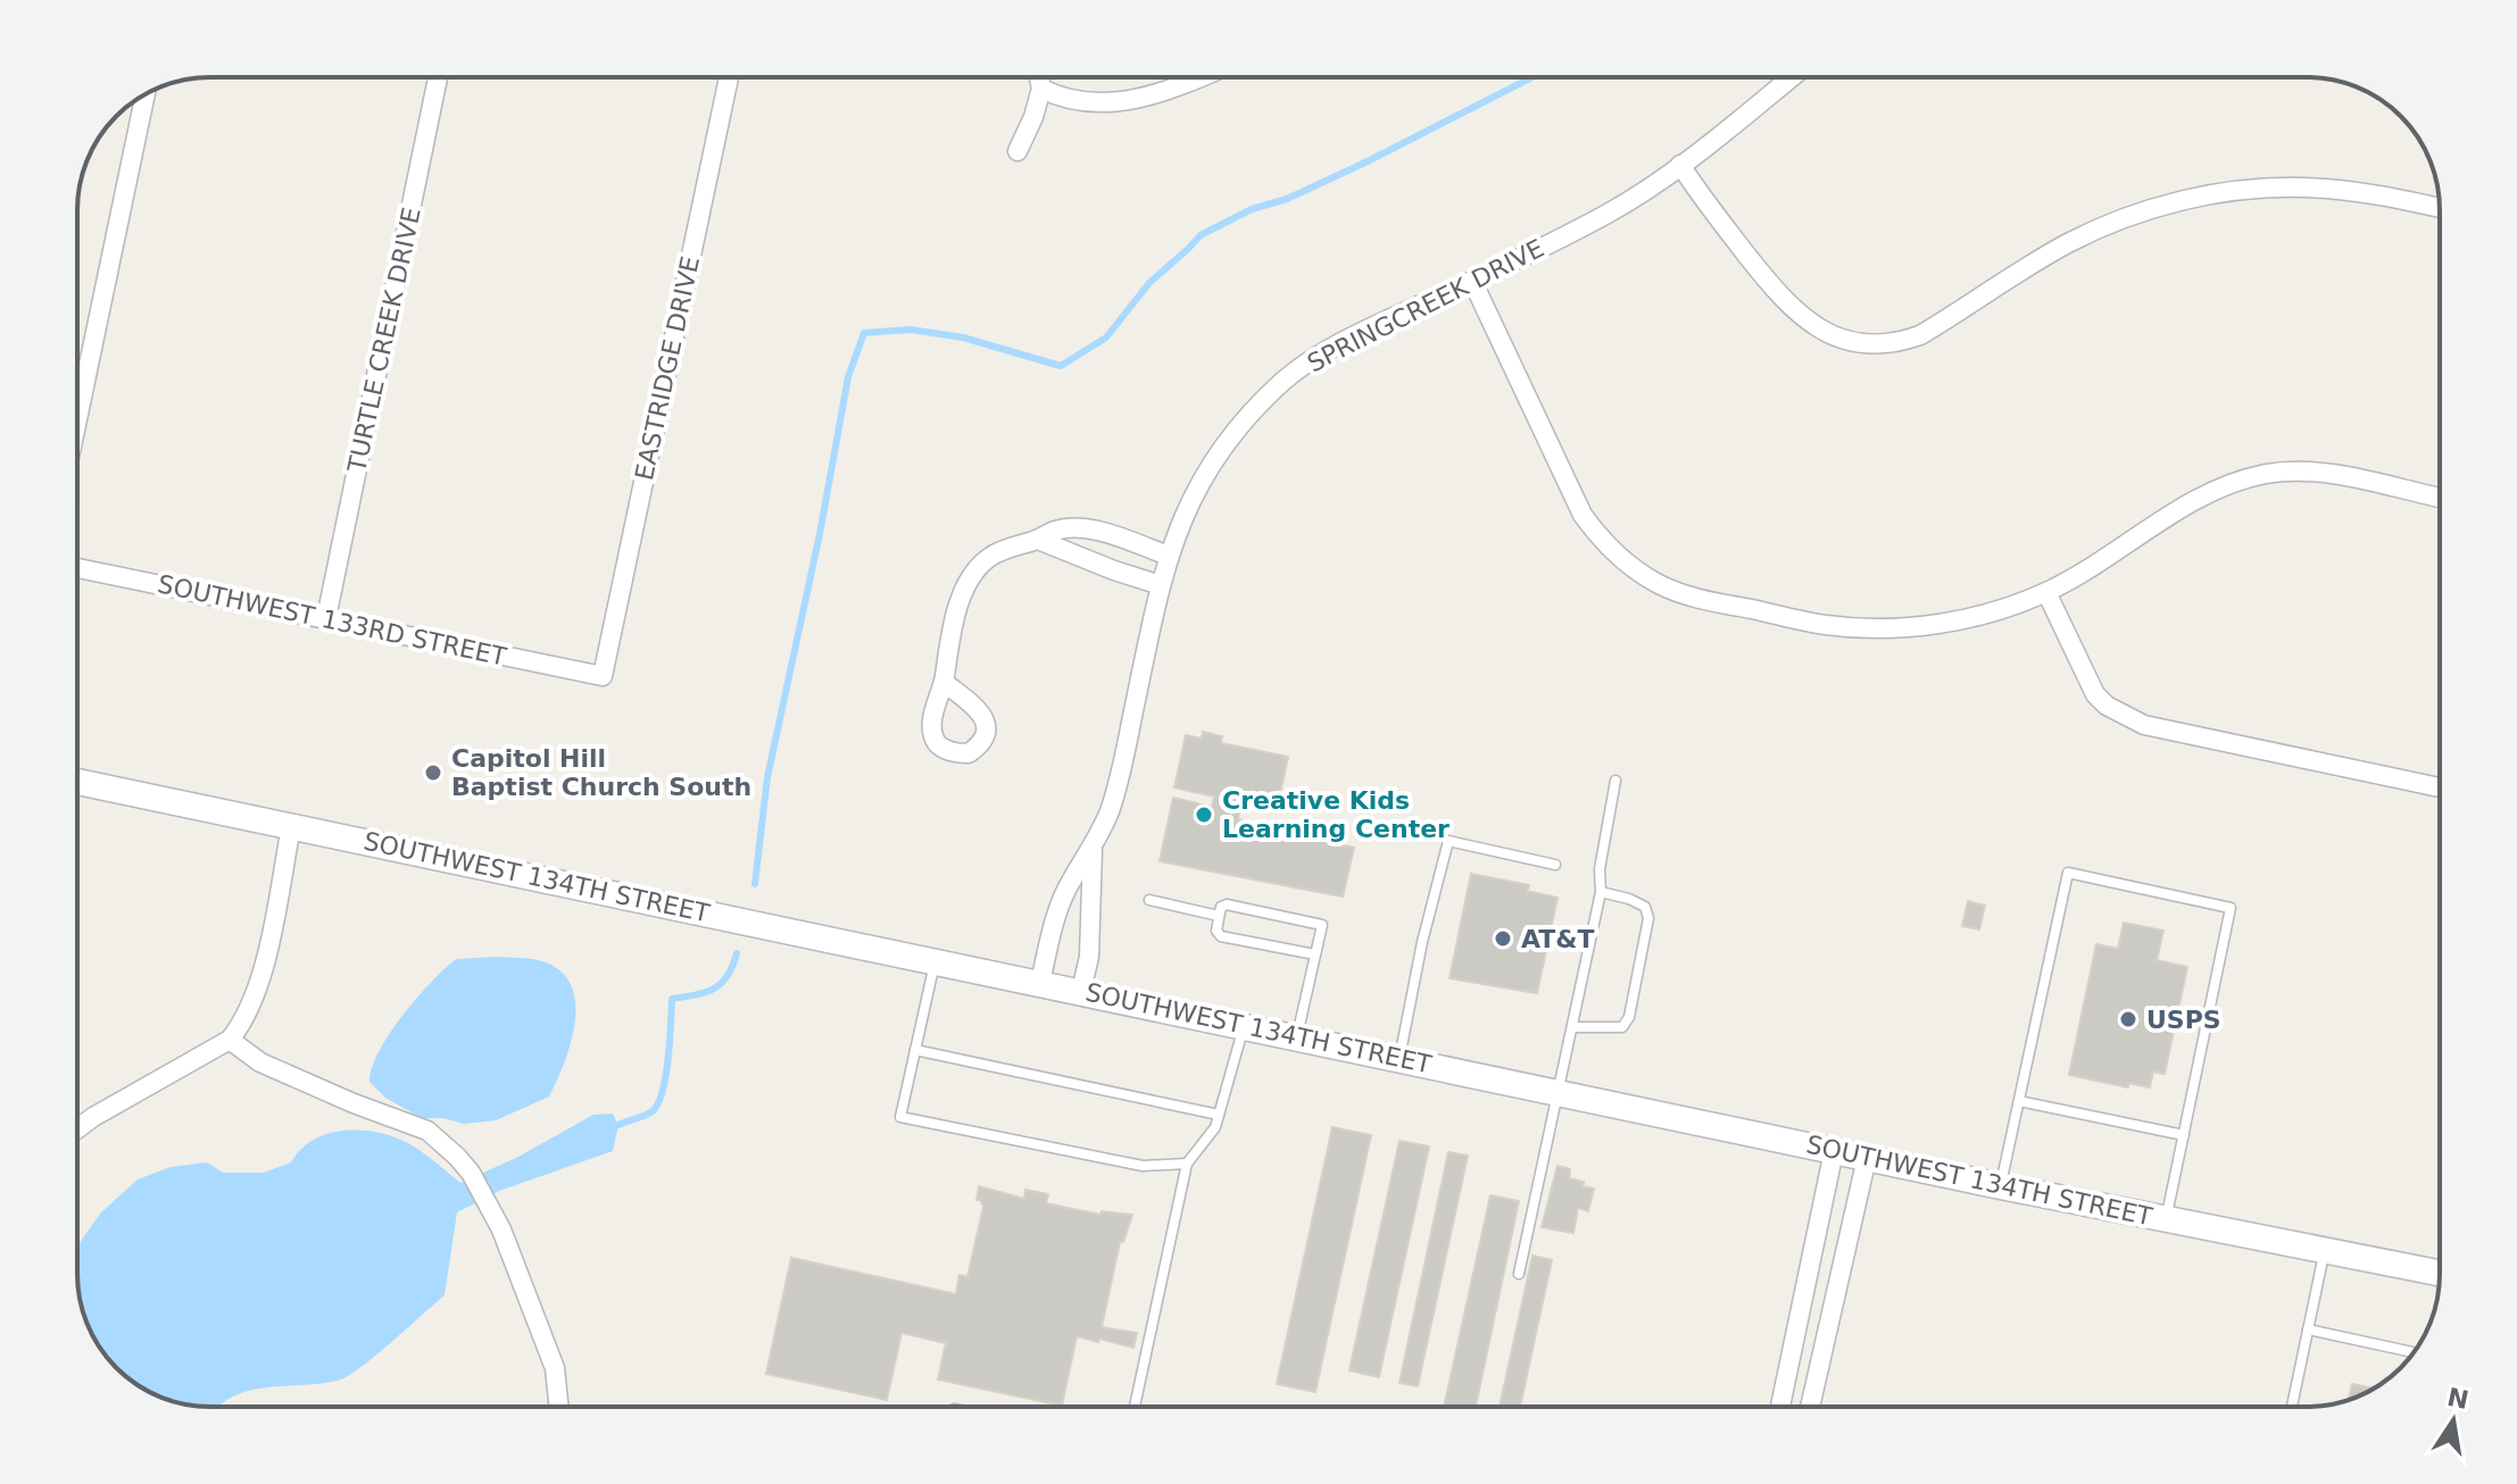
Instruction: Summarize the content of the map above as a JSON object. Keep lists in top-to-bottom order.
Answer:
{
  "streets": {
    "main road": ["SOUTHWEST 134TH STREET"],
    "street": [
      "SPRINGCREEK DRIVE",
      "TURTLE CREEK DRIVE",
      "EASTRIDGE DRIVE",
      "SOUTHWEST 133RD STREET"
    ]
  },
  "crossings": [
    ["SPRINGCREEK DRIVE", "SOUTHWEST 134TH STREET"],
    ["TURTLE CREEK DRIVE", "SOUTHWEST 133RD STREET"],
    ["EASTRIDGE DRIVE", "SOUTHWEST 133RD STREET"]
  ],
  "places": [
    "Capitol Hill Baptist Church South",
    "Creative Kids Learning Center",
    "AT&T",
    "USPS"
  ],
  "north": "top"
}
